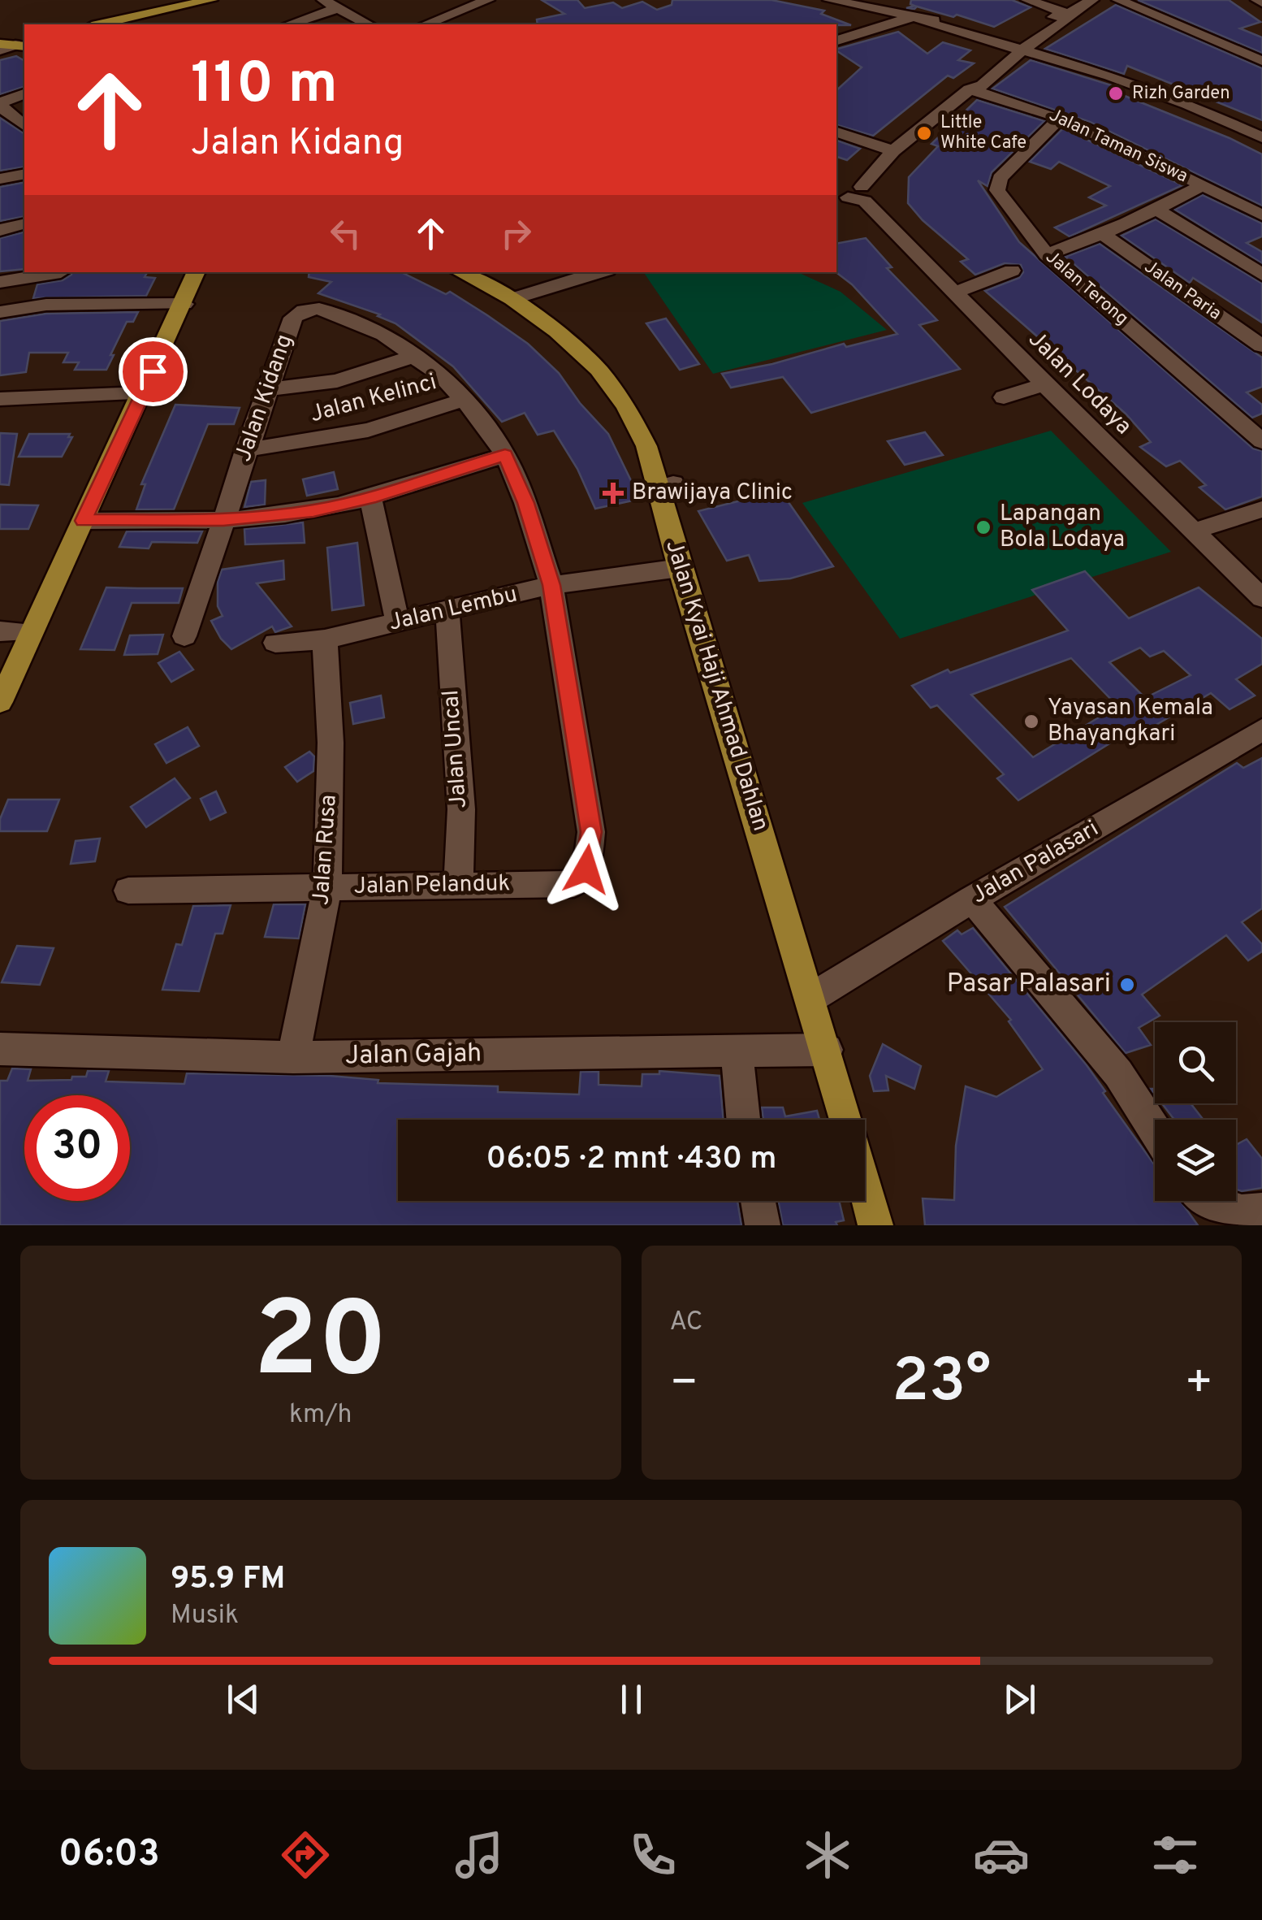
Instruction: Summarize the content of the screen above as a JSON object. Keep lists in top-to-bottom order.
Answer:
{
  "streets": {
    "main road": ["Jalan Kyai Haji Ahmad Dahlan"],
    "street": [
      "Jalan Taman Siswa",
      "Jalan Terong",
      "Jalan Paria",
      "Jalan Lodaya",
      "Jalan Kidang",
      "Jalan Kelinci",
      "Jalan Lembu",
      "Jalan Uncal",
      "Jalan Rusa",
      "Jalan Palasari",
      "Jalan Pelanduk",
      "Jalan Gajah"
    ]
  },
  "crossings": [
    ["Jalan Taman Siswa", "Jalan Terong"],
    ["Jalan Taman Siswa", "Jalan Lodaya"],
    ["Jalan Kidang", "Jalan Kelinci"],
    ["Jalan Kidang", "Jalan Lembu"],
    ["Jalan Kidang", "Jalan Pelanduk"],
    ["Jalan Lembu", "Jalan Kyai Haji Ahmad Dahlan"],
    ["Jalan Lembu", "Jalan Uncal"],
    ["Jalan Lembu", "Jalan Rusa"],
    ["Jalan Lembu", "Jalan Pelanduk"],
    ["Jalan Kyai Haji Ahmad Dahlan", "Jalan Palasari"],
    ["Jalan Kyai Haji Ahmad Dahlan", "Jalan Gajah"],
    ["Jalan Uncal", "Jalan Pelanduk"],
    ["Jalan Rusa", "Jalan Pelanduk"],
    ["Jalan Rusa", "Jalan Gajah"]
  ],
  "places": {
    "other": [
      "Rizh Garden",
      "Little White Cafe",
      "Lapangan Bola Lodaya",
      "Yayasan Kemala Bhayangkari",
      "Pasar Palasari"
    ],
    "health": ["Brawijaya Clinic"]
  },
  "page": {
    "turn": ["110 m", "Jalan Kidang"],
    "limit": "30",
    "trip": "06:05 · 2 mnt · 430 m",
    "tile": [
      ["20", "km/h"],
      "AC"
    ],
    "heat": ["−", "23°", "+"],
    "song": ["95.9 FM", "Musik"],
    "tabs": "06:03"
  }
}
